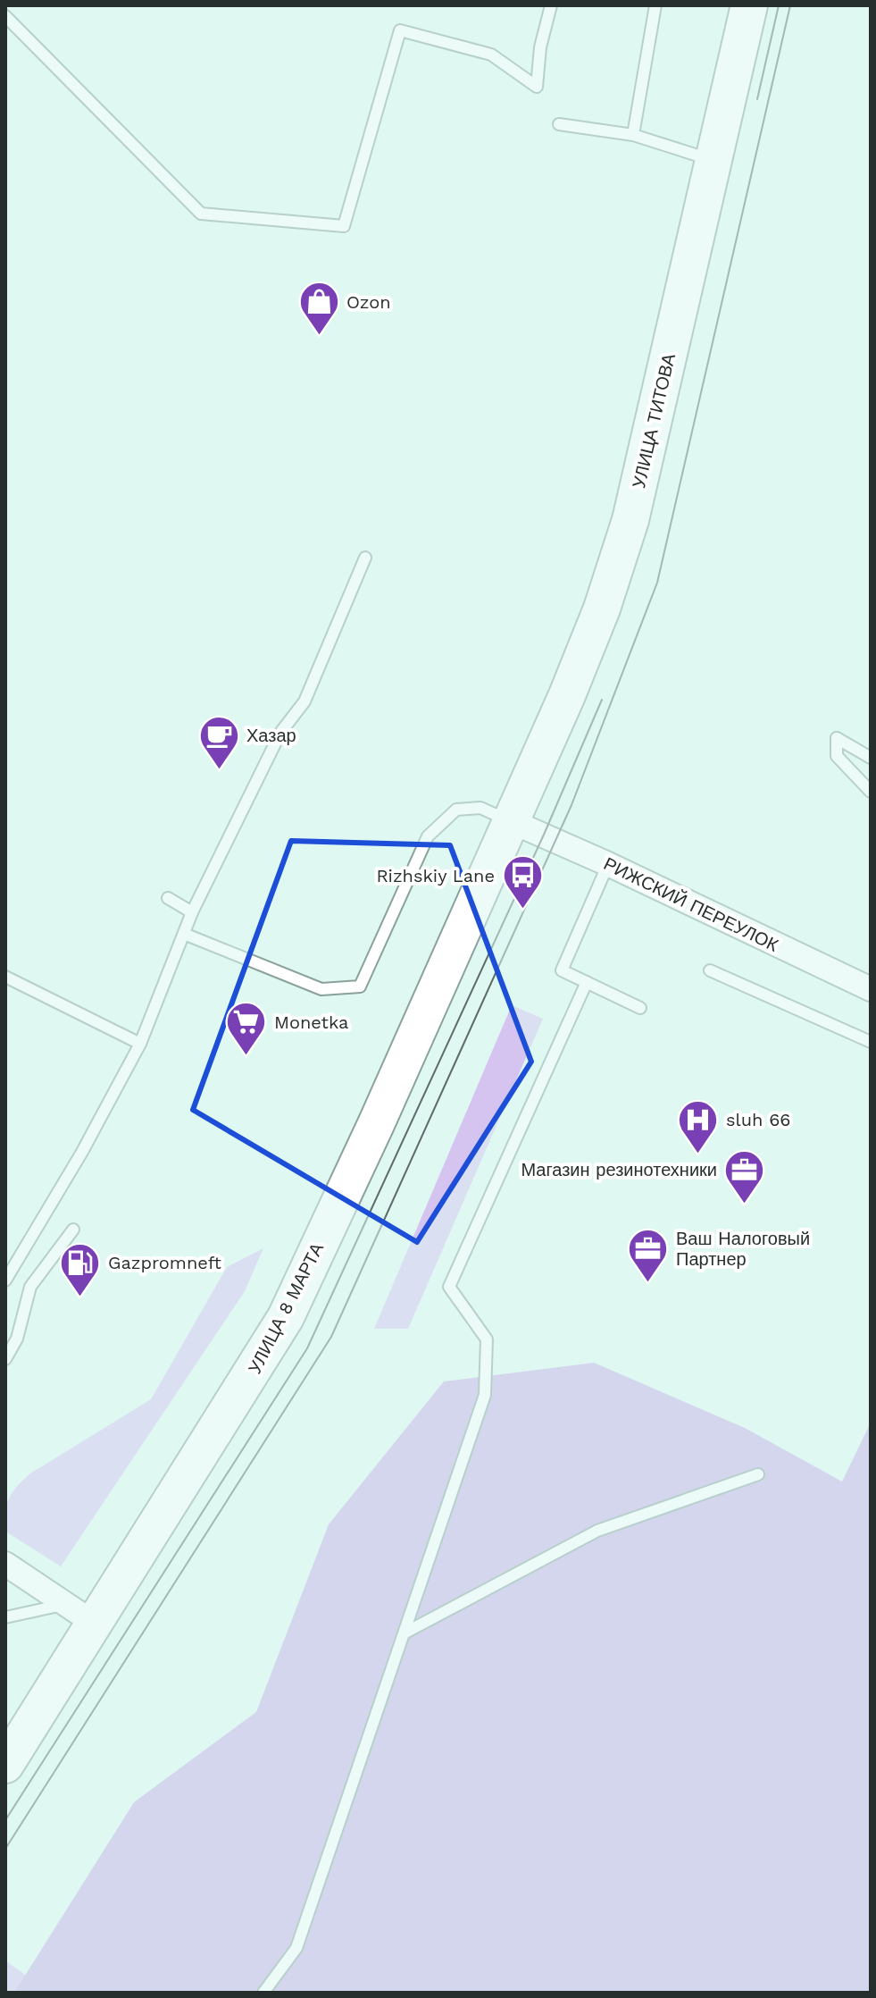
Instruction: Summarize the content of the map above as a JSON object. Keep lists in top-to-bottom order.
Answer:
{
  "streets": {
    "main road": ["УЛИЦА ТИТОВА", "УЛИЦА 8 МАРТА"],
    "street": ["РИЖСКИЙ ПЕРЕУЛОК"]
  },
  "crossings": [
    ["УЛИЦА ТИТОВА", "РИЖСКИЙ ПЕРЕУЛОК"],
    ["УЛИЦА ТИТОВА", "УЛИЦА 8 МАРТА"],
    ["РИЖСКИЙ ПЕРЕУЛОК", "УЛИЦА 8 МАРТА"]
  ],
  "places": {
    "shop": ["Ozon"],
    "cafe": ["Хазар"],
    "bus stop": ["Rizhskiy Lane"],
    "supermarket": ["Monetka"],
    "hospital": ["sluh 66"],
    "office": ["Магазин резинотехники", "Ваш Налоговый Партнер"],
    "fuel station": ["Gazpromneft"]
  }
}
